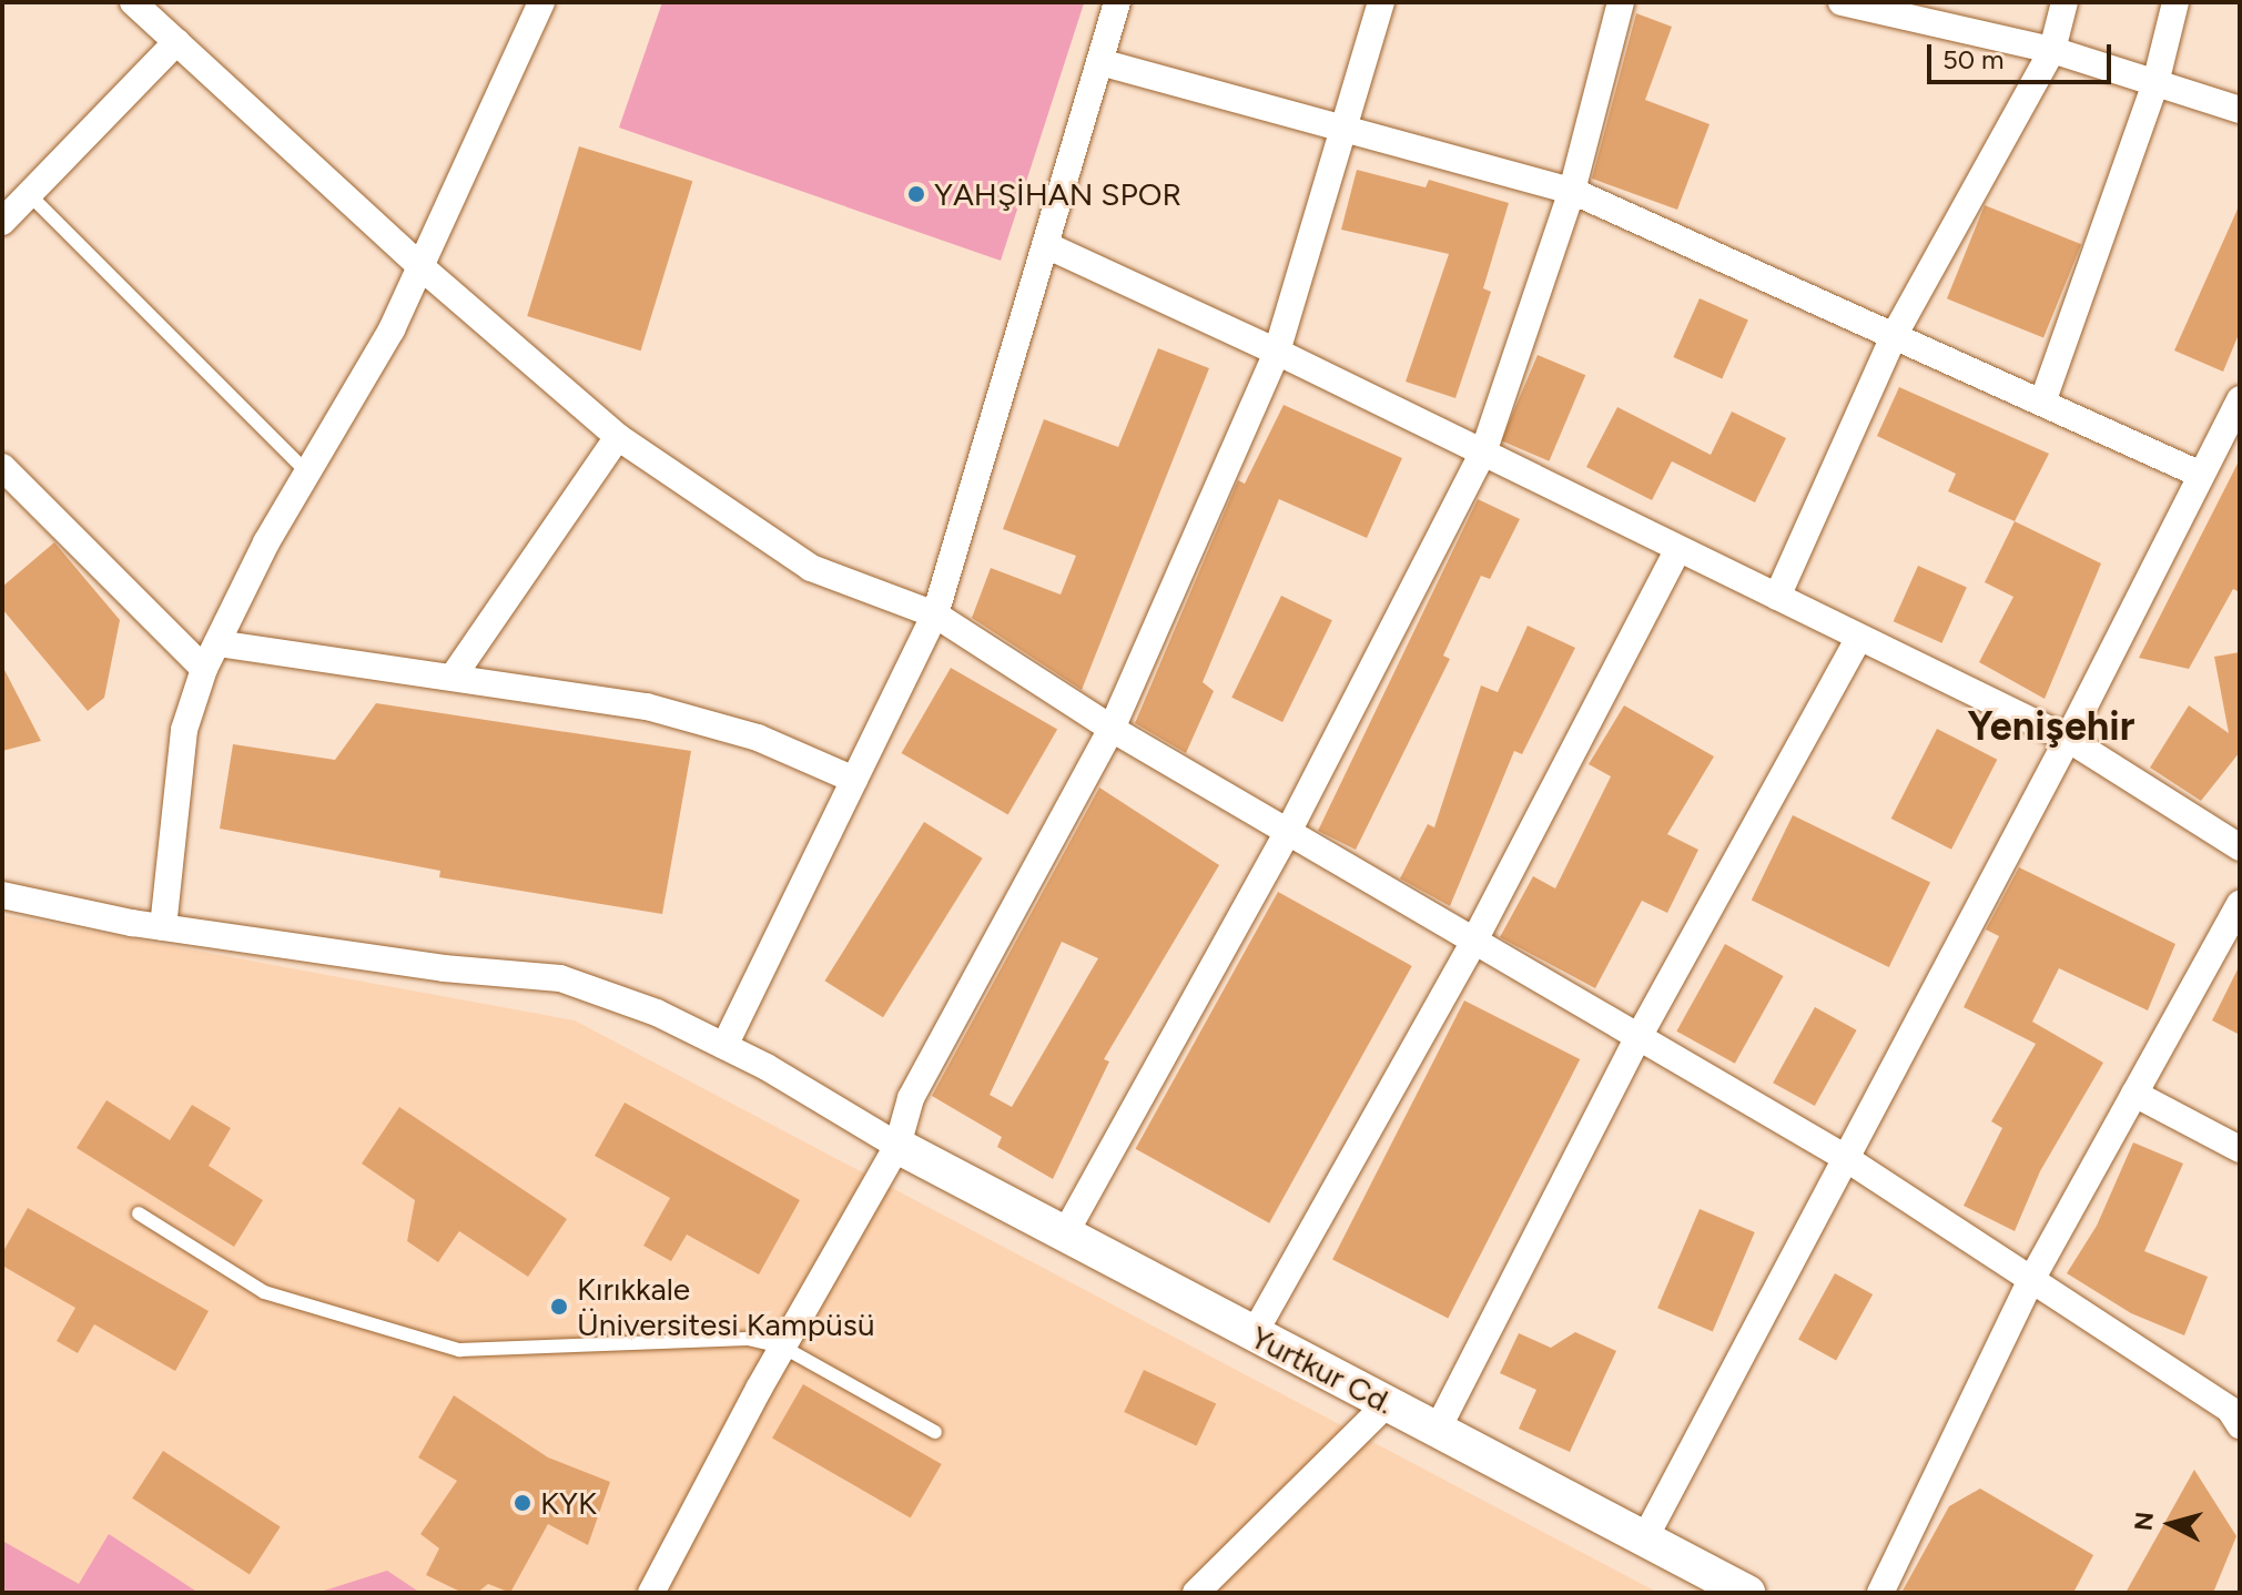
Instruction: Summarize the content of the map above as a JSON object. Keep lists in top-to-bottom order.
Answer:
{
  "streets": {
    "street": ["Yurtkur Cd."]
  },
  "districts": ["Yenişehir"],
  "places": ["YAHŞİHAN SPOR", "Kırıkkale Üniversitesi Kampüsü", "KYK"],
  "scale_bar": "50 m",
  "north": "left"
}
